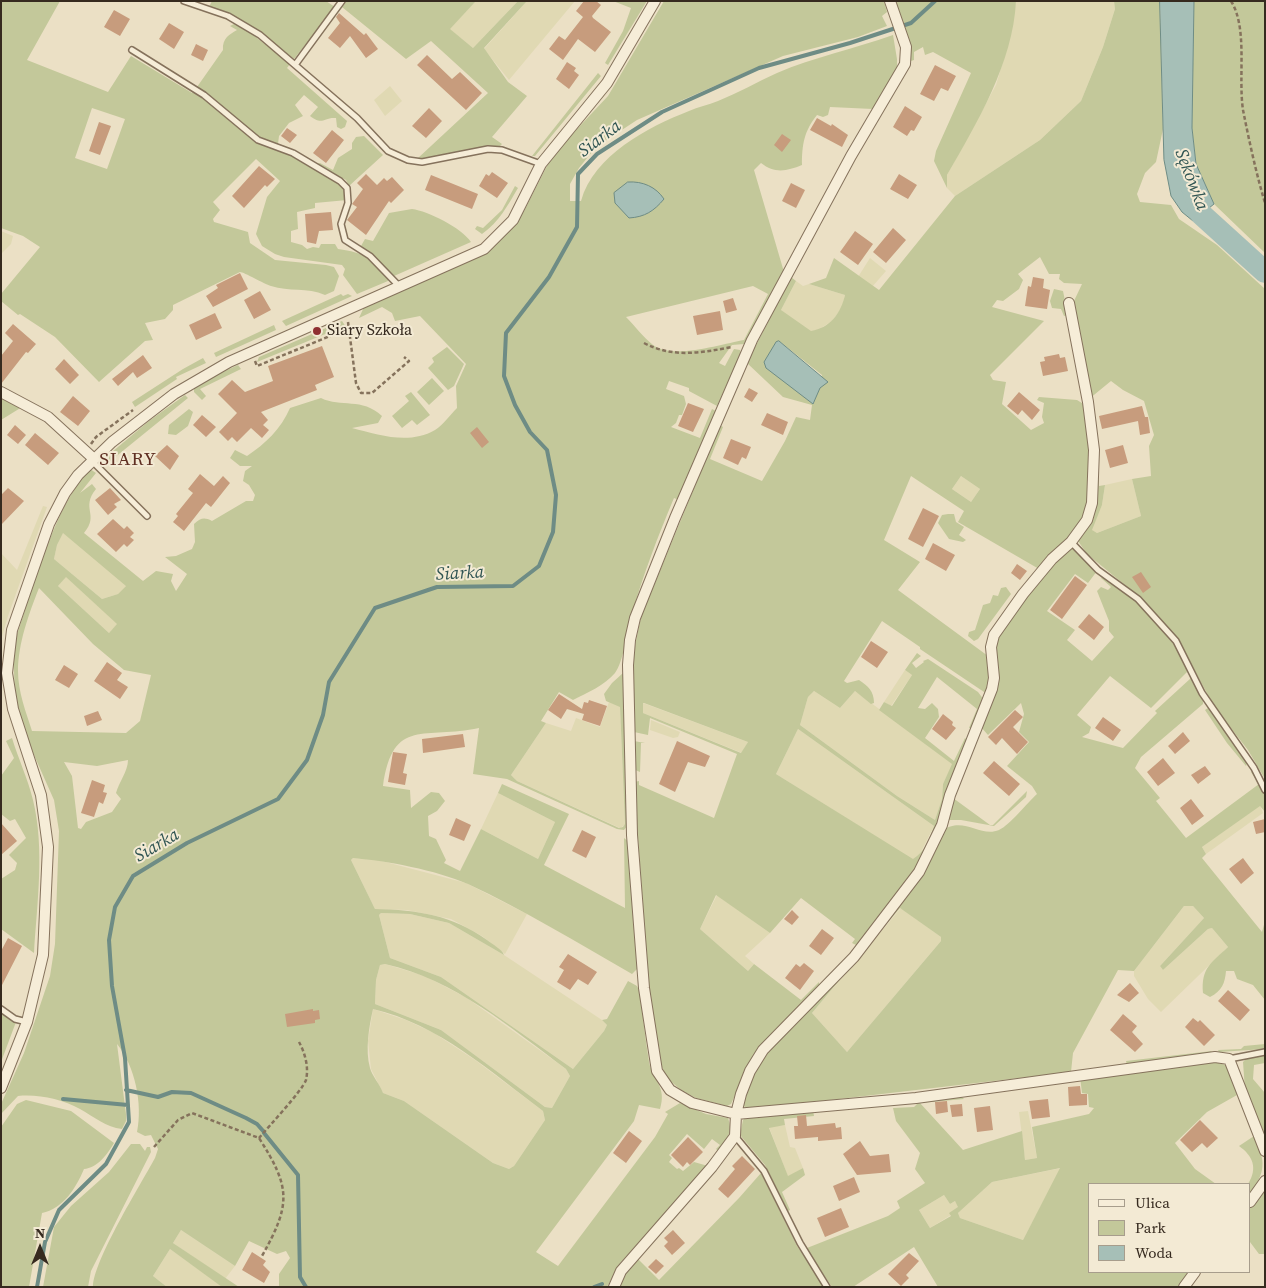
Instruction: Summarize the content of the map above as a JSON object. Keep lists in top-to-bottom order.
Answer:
{
  "districts": ["SIARY"],
  "water": ["Siarka", "Sękówka"],
  "places": ["Siary Szkoła"],
  "legend": ["Ulica", "Park", "Woda"],
  "north": "top"
}
